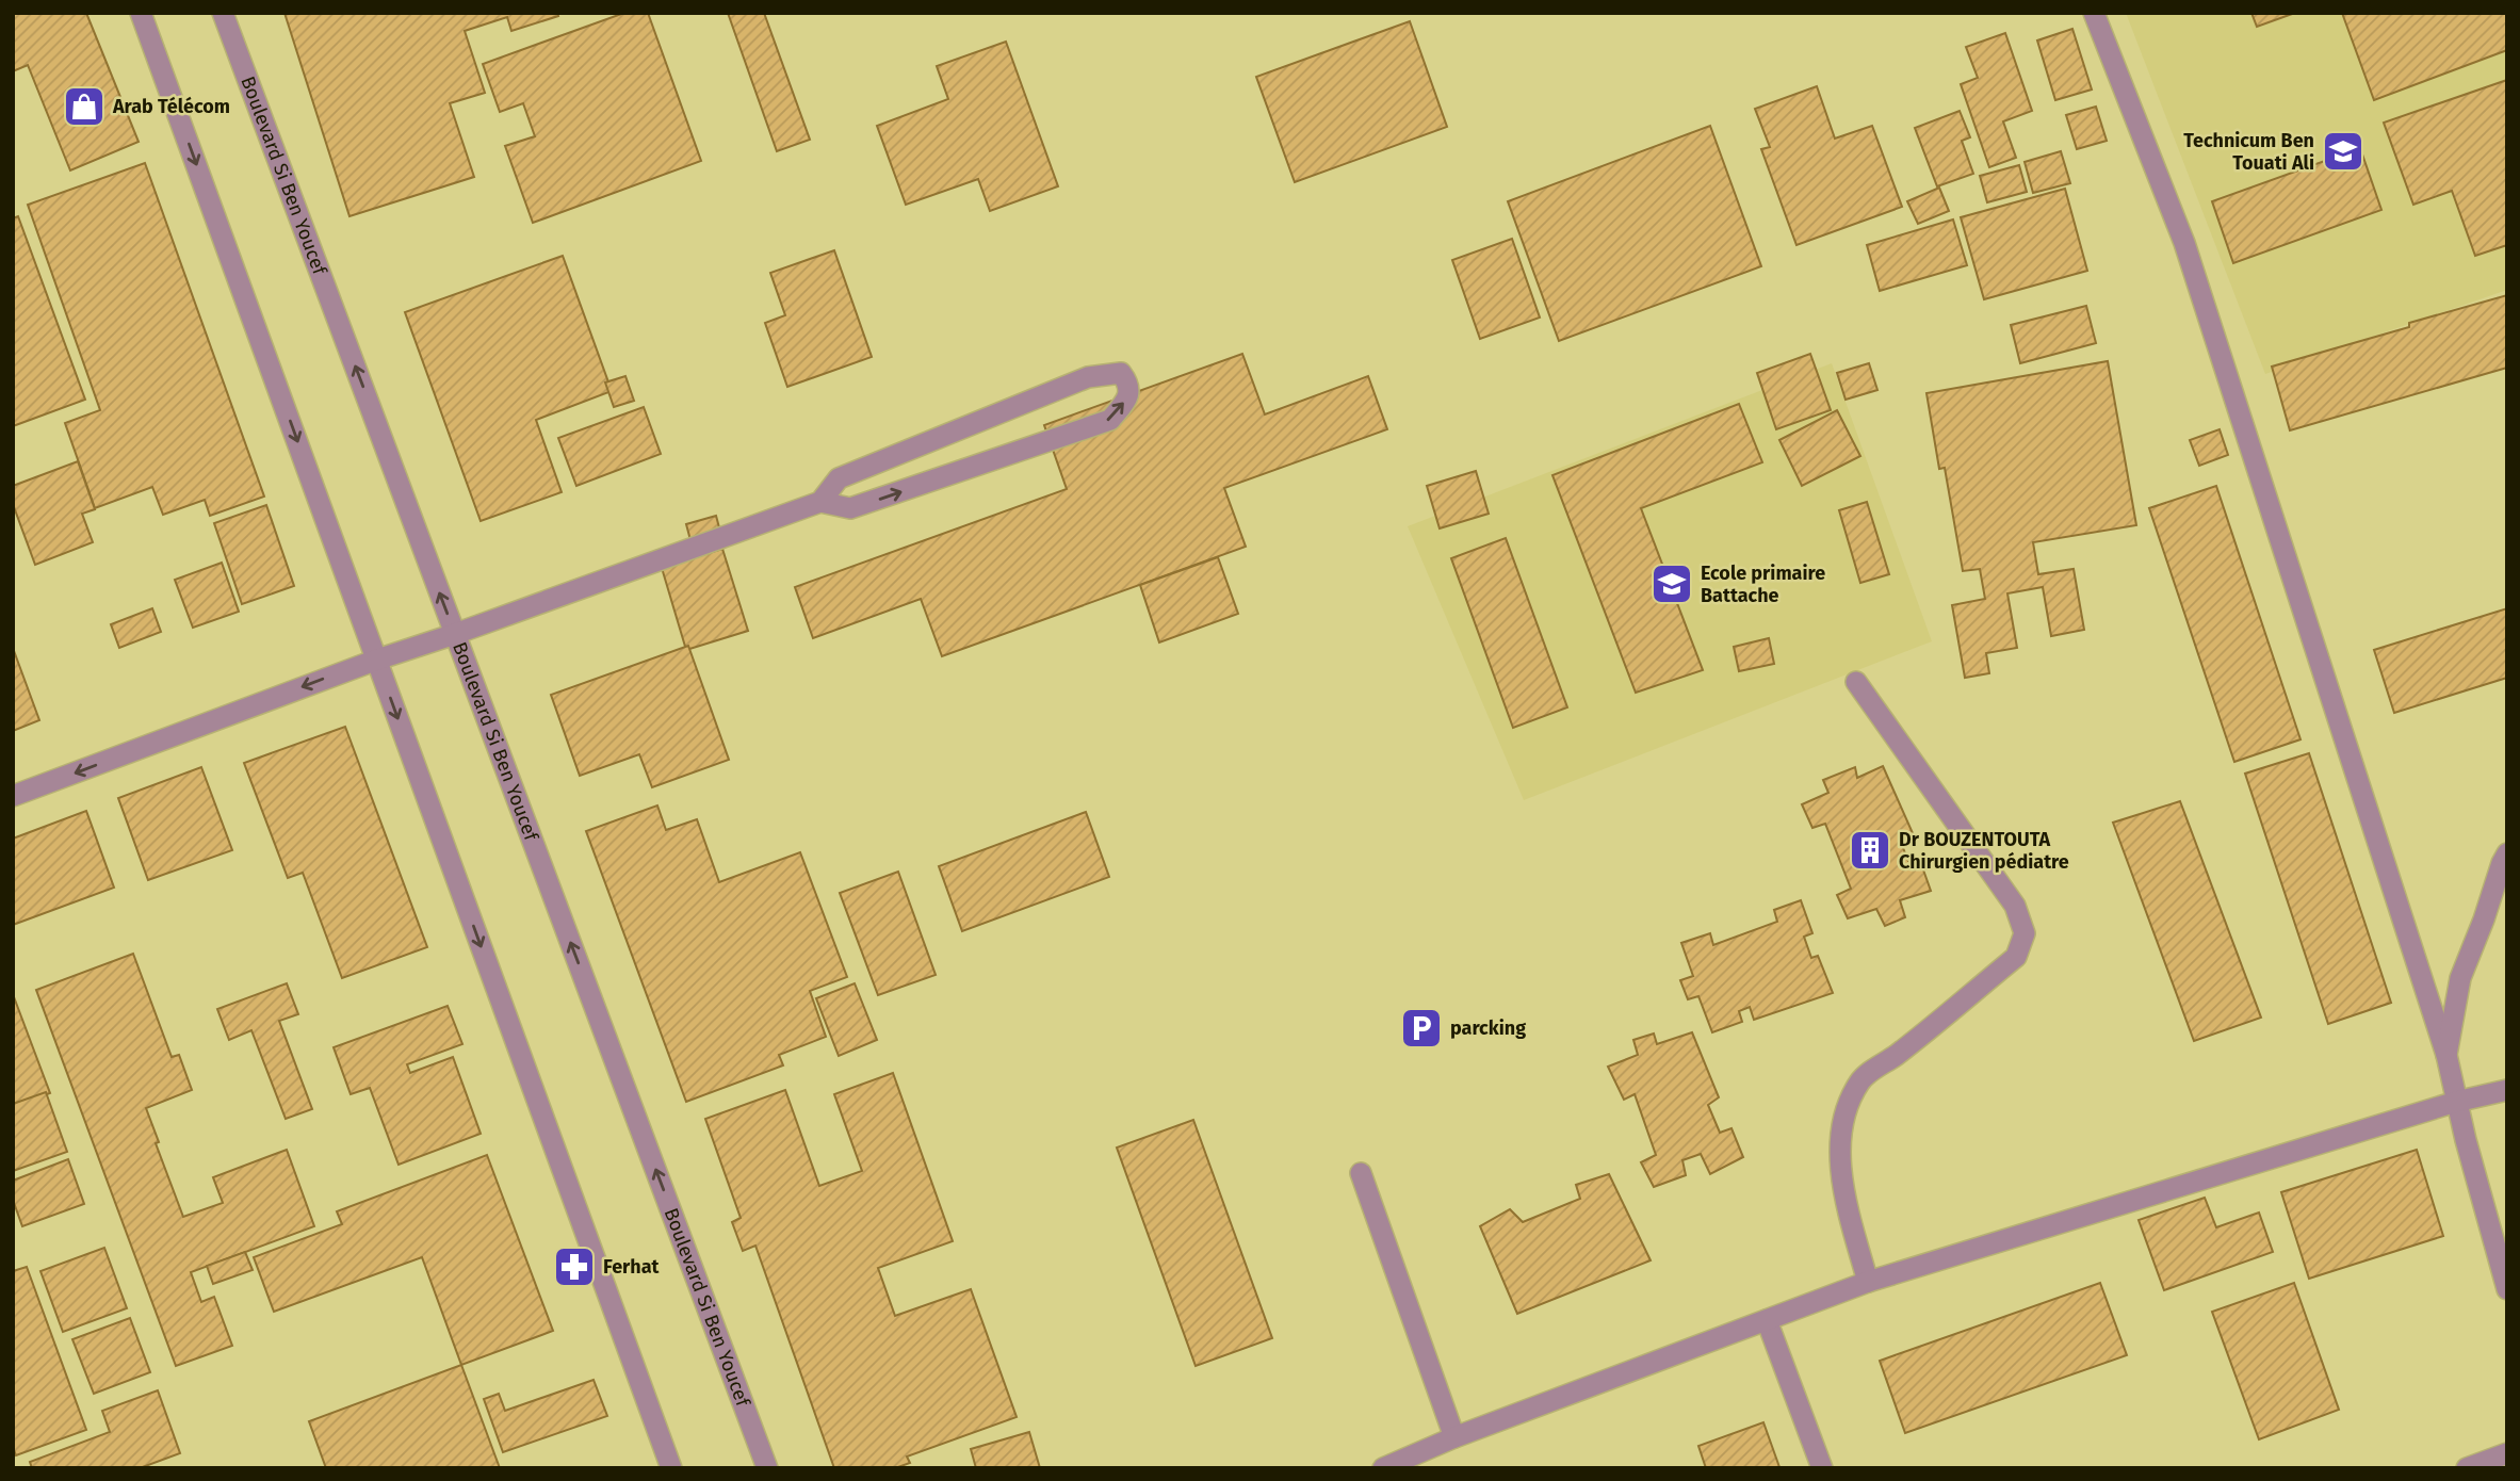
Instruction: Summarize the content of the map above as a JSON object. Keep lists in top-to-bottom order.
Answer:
{
  "streets": {
    "street": ["Boulevard Si Ben Youcef"]
  },
  "places": {
    "shop": ["Arab Télécom"],
    "school or university": ["Technicum Ben Touati Ali", "Ecole primaire Battache"],
    "building": ["Dr BOUZENTOUTA Chirurgien pédiatre"],
    "parking": ["parcking"],
    "pharmacy": ["Ferhat"]
  }
}
